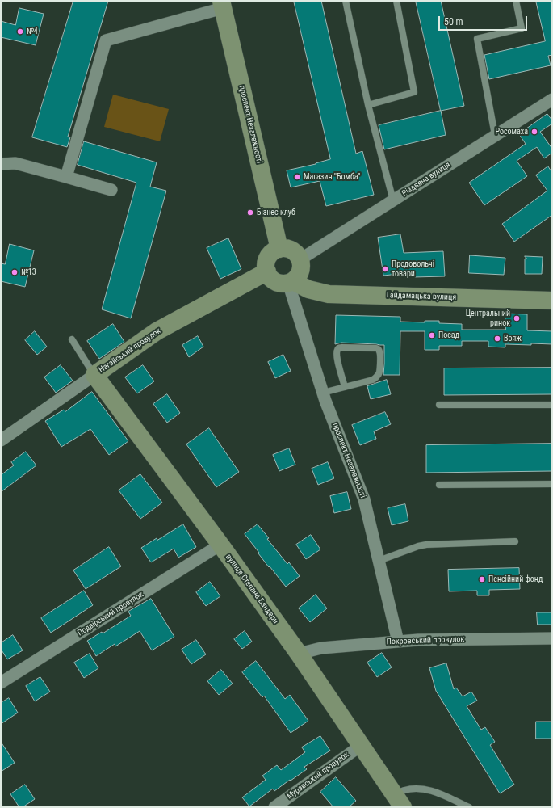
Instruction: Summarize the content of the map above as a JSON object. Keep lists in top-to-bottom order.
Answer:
{
  "streets": {
    "street": [
      "проспект Незалежності",
      "Різдвяна вулиця",
      "Гайдамацька вулиця",
      "Нагайський провулок",
      "вулиця Степана Бандери",
      "Подвірський провулок",
      "Покровський провулок",
      "Муравський провулок"
    ]
  },
  "crossings": [
    ["проспект Незалежності", "Різдвяна вулиця"],
    ["проспект Незалежності", "Гайдамацька вулиця"],
    ["проспект Незалежності", "Нагайський провулок"],
    ["проспект Незалежності", "Покровський провулок"],
    ["Різдвяна вулиця", "Гайдамацька вулиця"],
    ["Різдвяна вулиця", "Нагайський провулок"],
    ["Гайдамацька вулиця", "Нагайський провулок"],
    ["Нагайський провулок", "вулиця Степана Бандери"],
    ["вулиця Степана Бандери", "Подвірський провулок"],
    ["вулиця Степана Бандери", "Покровський провулок"],
    ["вулиця Степана Бандери", "Муравський провулок"]
  ],
  "places": [
    "№4",
    "Росомаха",
    "Магазин \"Бомба\"",
    "Бізнес клуб",
    "Продовольчі товари",
    "№13",
    "Центральний ринок",
    "Посад",
    "Вояж",
    "Пенсійний фонд"
  ],
  "scale_bar": "50 m"
}
